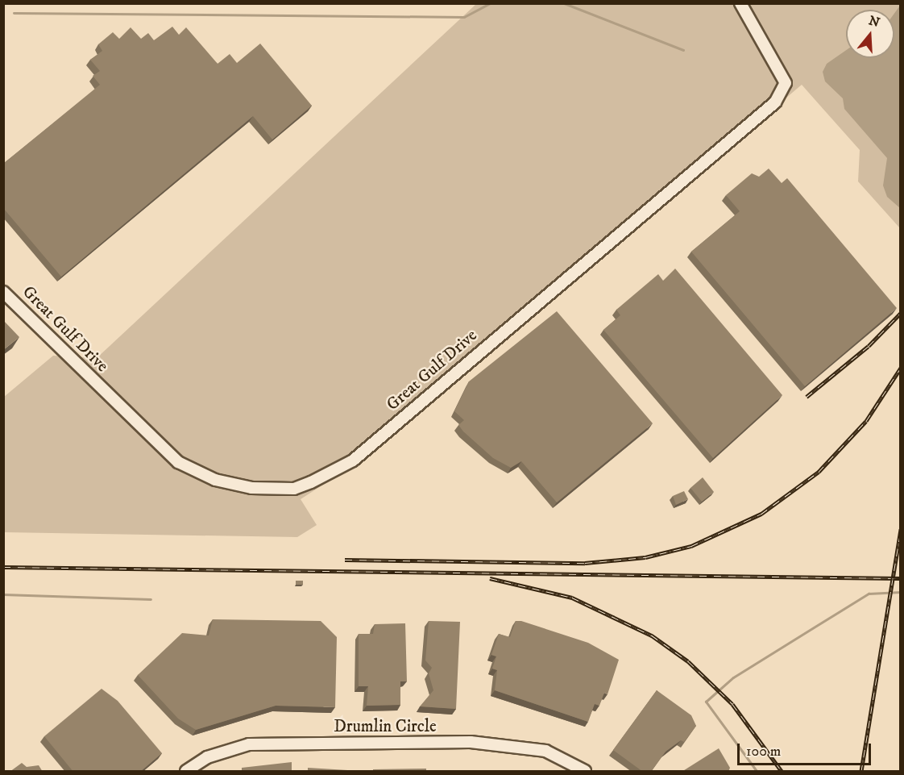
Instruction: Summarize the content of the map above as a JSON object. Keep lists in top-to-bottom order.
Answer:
{
  "streets": {
    "street": ["Great Gulf Drive", "Drumlin Circle"]
  },
  "scale_bar": "100 m",
  "north": "top"
}
